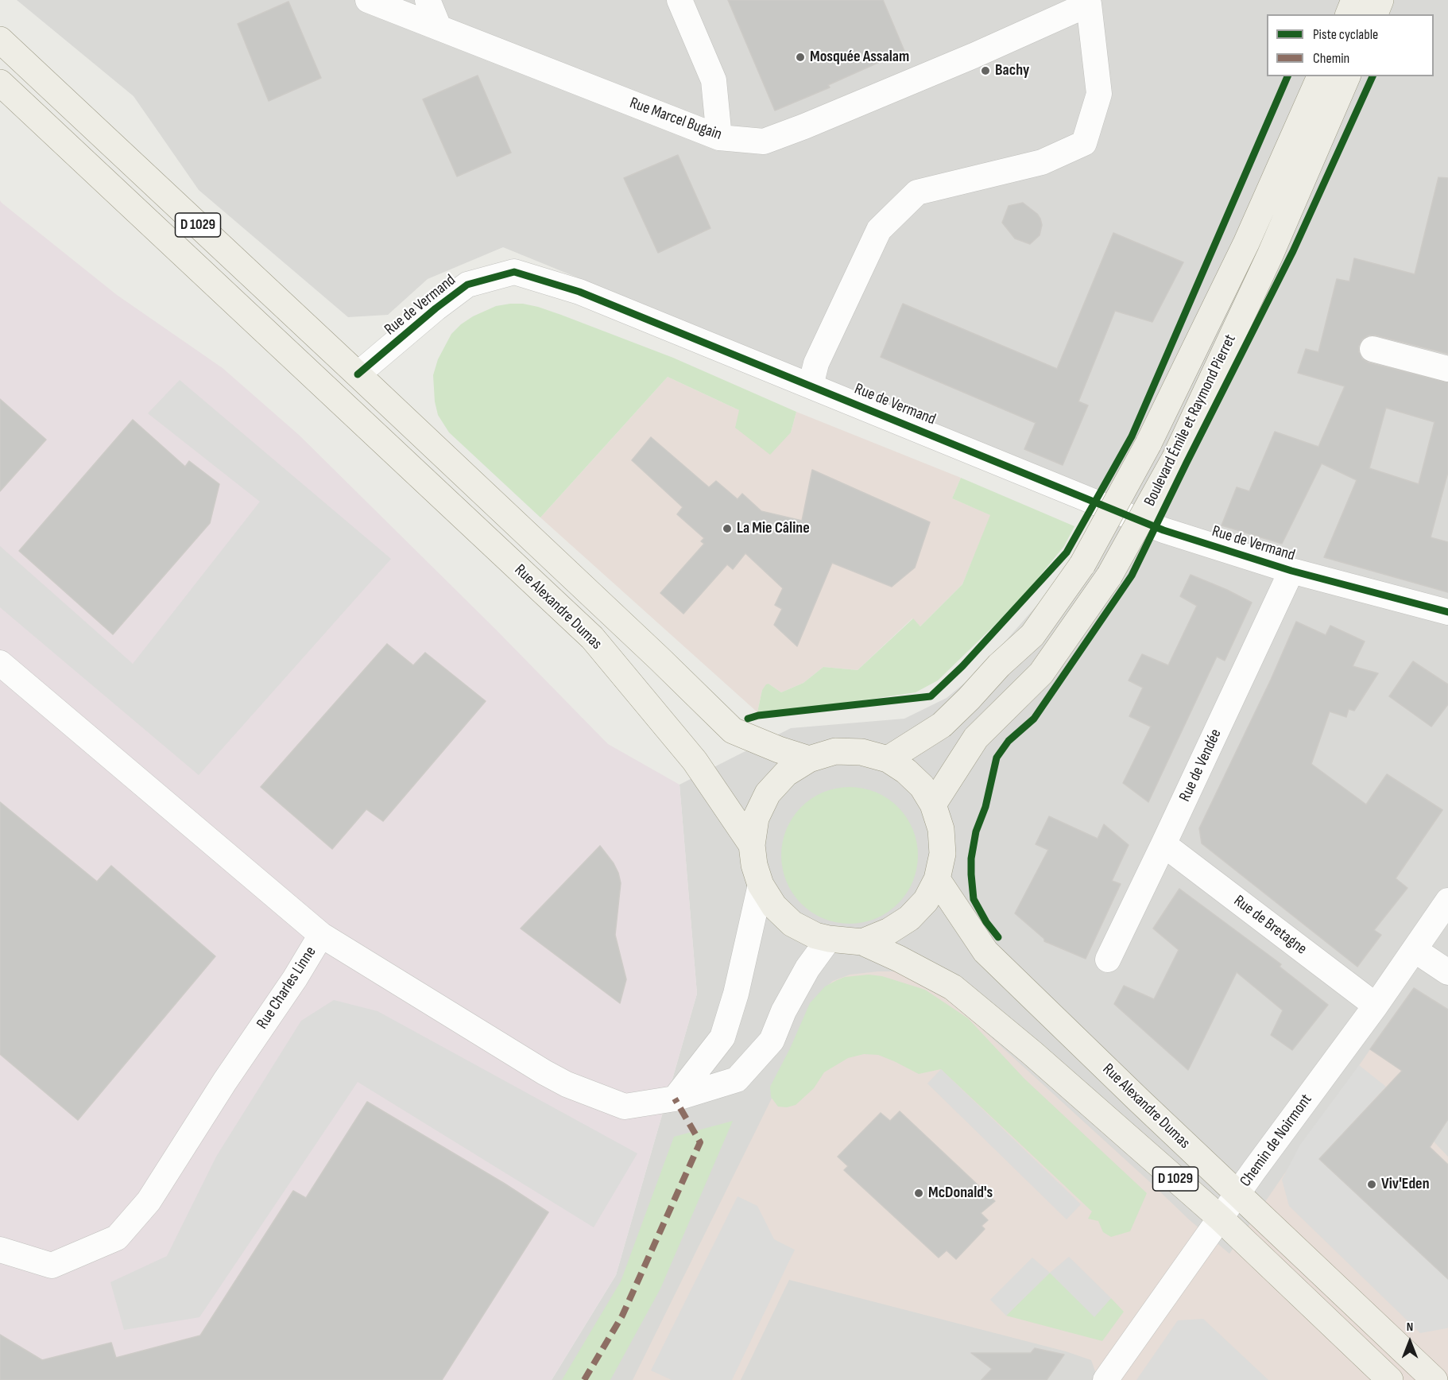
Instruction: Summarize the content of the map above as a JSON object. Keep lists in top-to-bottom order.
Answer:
{
  "streets": {
    "main road": ["D 1029", "Boulevard Émile et Raymond Pierret", "Rue Alexandre Dumas"],
    "street": [
      "Rue Marcel Bugain",
      "Rue de Vermand",
      "Rue de Vendée",
      "Rue de Bretagne",
      "Rue Charles Linne",
      "Chemin de Noirmont"
    ]
  },
  "crossings": [
    ["D 1029", "Rue de Vermand"],
    ["D 1029", "Rue Alexandre Dumas"],
    ["D 1029", "Chemin de Noirmont"],
    ["Rue de Vermand", "Rue Alexandre Dumas"],
    ["Rue de Vermand", "Rue de Vendée"],
    ["Rue Alexandre Dumas", "Chemin de Noirmont"],
    ["Rue de Vendée", "Rue de Bretagne"],
    ["Rue de Bretagne", "Chemin de Noirmont"]
  ],
  "places": [
    "Mosquée Assalam",
    "Bachy",
    "La Mie Câline",
    "Viv'Eden",
    "McDonald's"
  ],
  "legend": ["Piste cyclable", "Chemin"],
  "north": "top"
}
